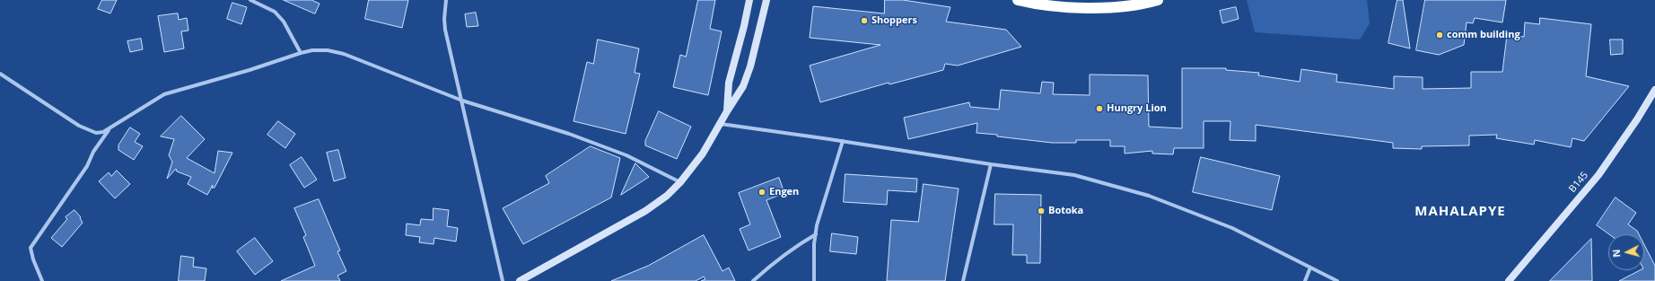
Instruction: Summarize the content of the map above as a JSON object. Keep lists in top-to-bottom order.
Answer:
{
  "streets": {
    "street": ["B145"]
  },
  "districts": ["MAHALAPYE"],
  "places": [
    "Shoppers",
    "comm building",
    "Hungry Lion",
    "Engen",
    "Botoka"
  ],
  "north": "left"
}
